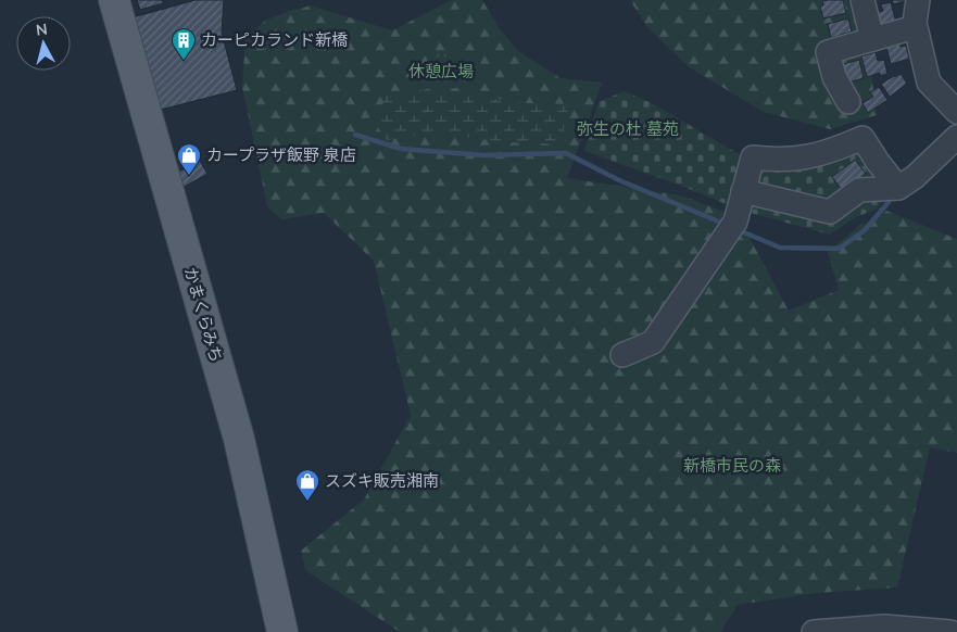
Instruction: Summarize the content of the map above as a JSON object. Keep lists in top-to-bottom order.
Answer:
{
  "streets": {
    "main road": ["かまくらみち"]
  },
  "parks": ["休憩広場", "弥生の杜 墓苑", "新橋市民の森"],
  "places": {
    "building": ["カーピカランド新橋"],
    "shop": ["カープラザ飯野 泉店", "スズキ販売湘南"]
  },
  "north": "top"
}
